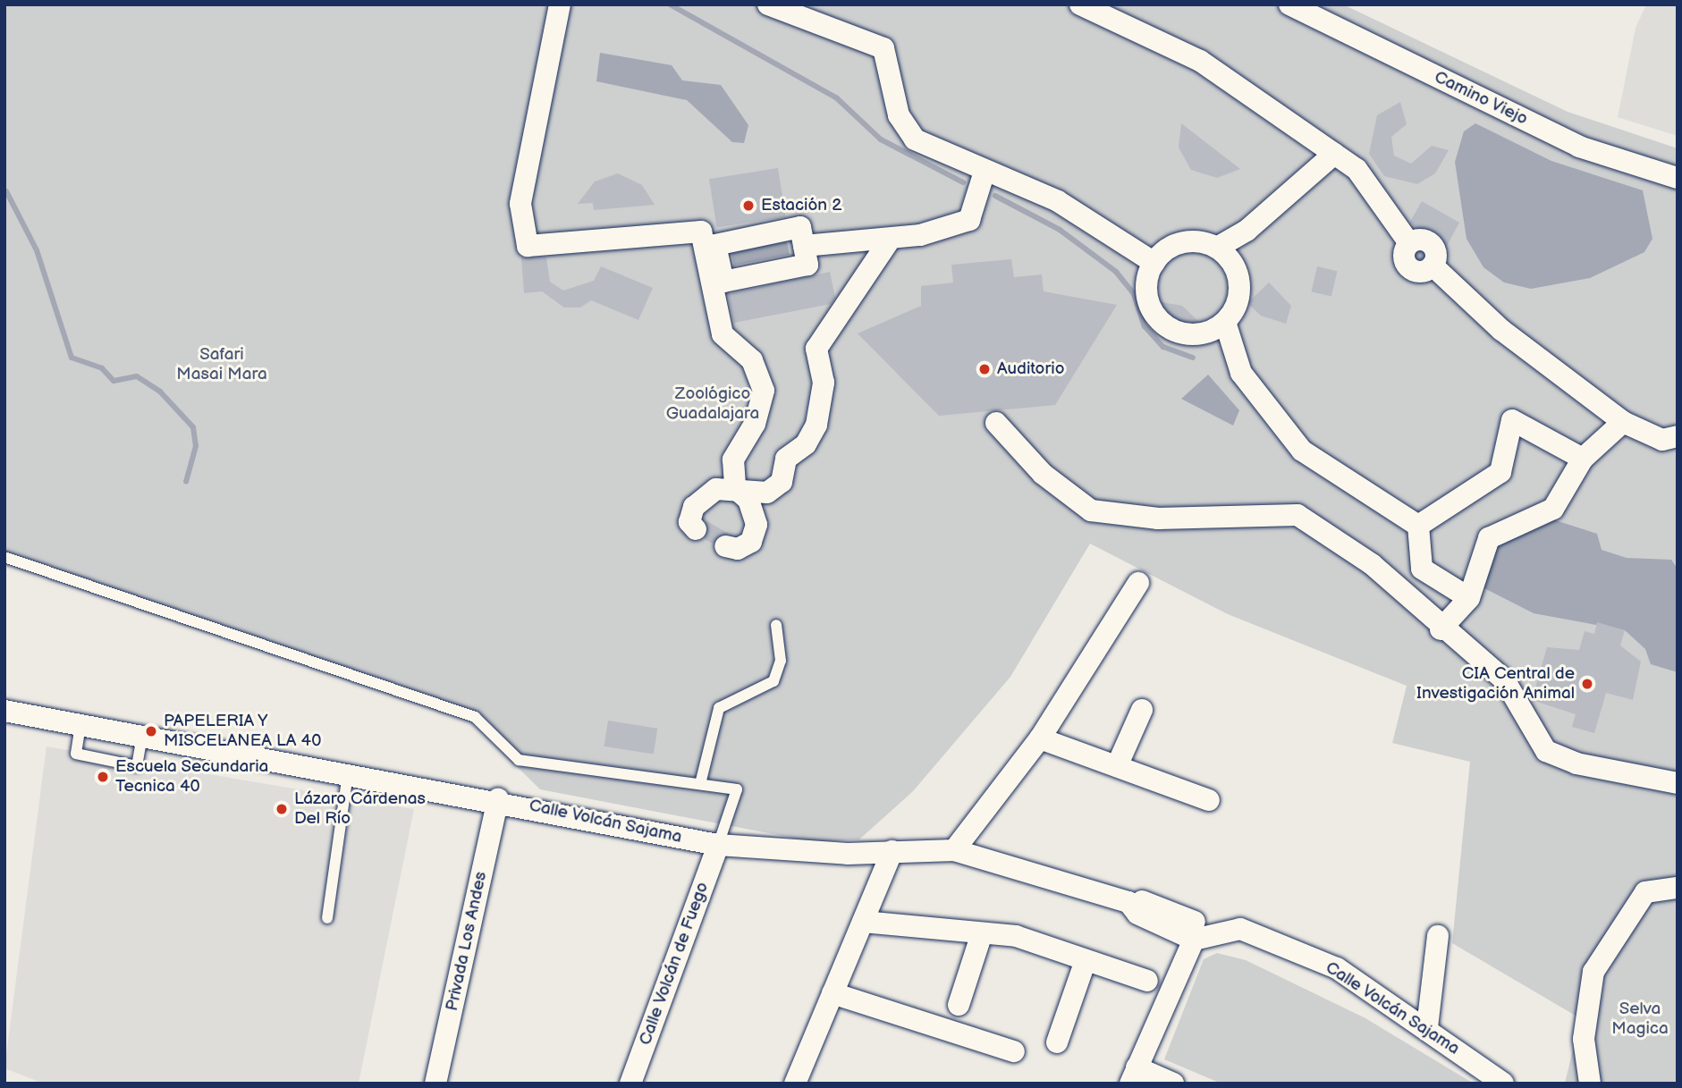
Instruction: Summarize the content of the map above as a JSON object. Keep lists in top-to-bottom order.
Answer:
{
  "streets": {
    "street": [
      "Camino Viejo",
      "Calle Volcán Sajama",
      "Privada Los Andes",
      "Calle Volcán de Fuego"
    ]
  },
  "crossings": [
    ["Calle Volcán Sajama", "Privada Los Andes"],
    ["Calle Volcán Sajama", "Calle Volcán de Fuego"]
  ],
  "parks": ["Safari Masai Mara", "Zoológico Guadalajara", "Selva Magica"],
  "places": [
    "Estación 2",
    "Auditorio",
    "CIA Central de Investigación Animal",
    "PAPELERIA Y MISCELANEA LA 40",
    "Escuela Secundaria Tecnica 40",
    "Lázaro Cárdenas Del Río"
  ]
}
